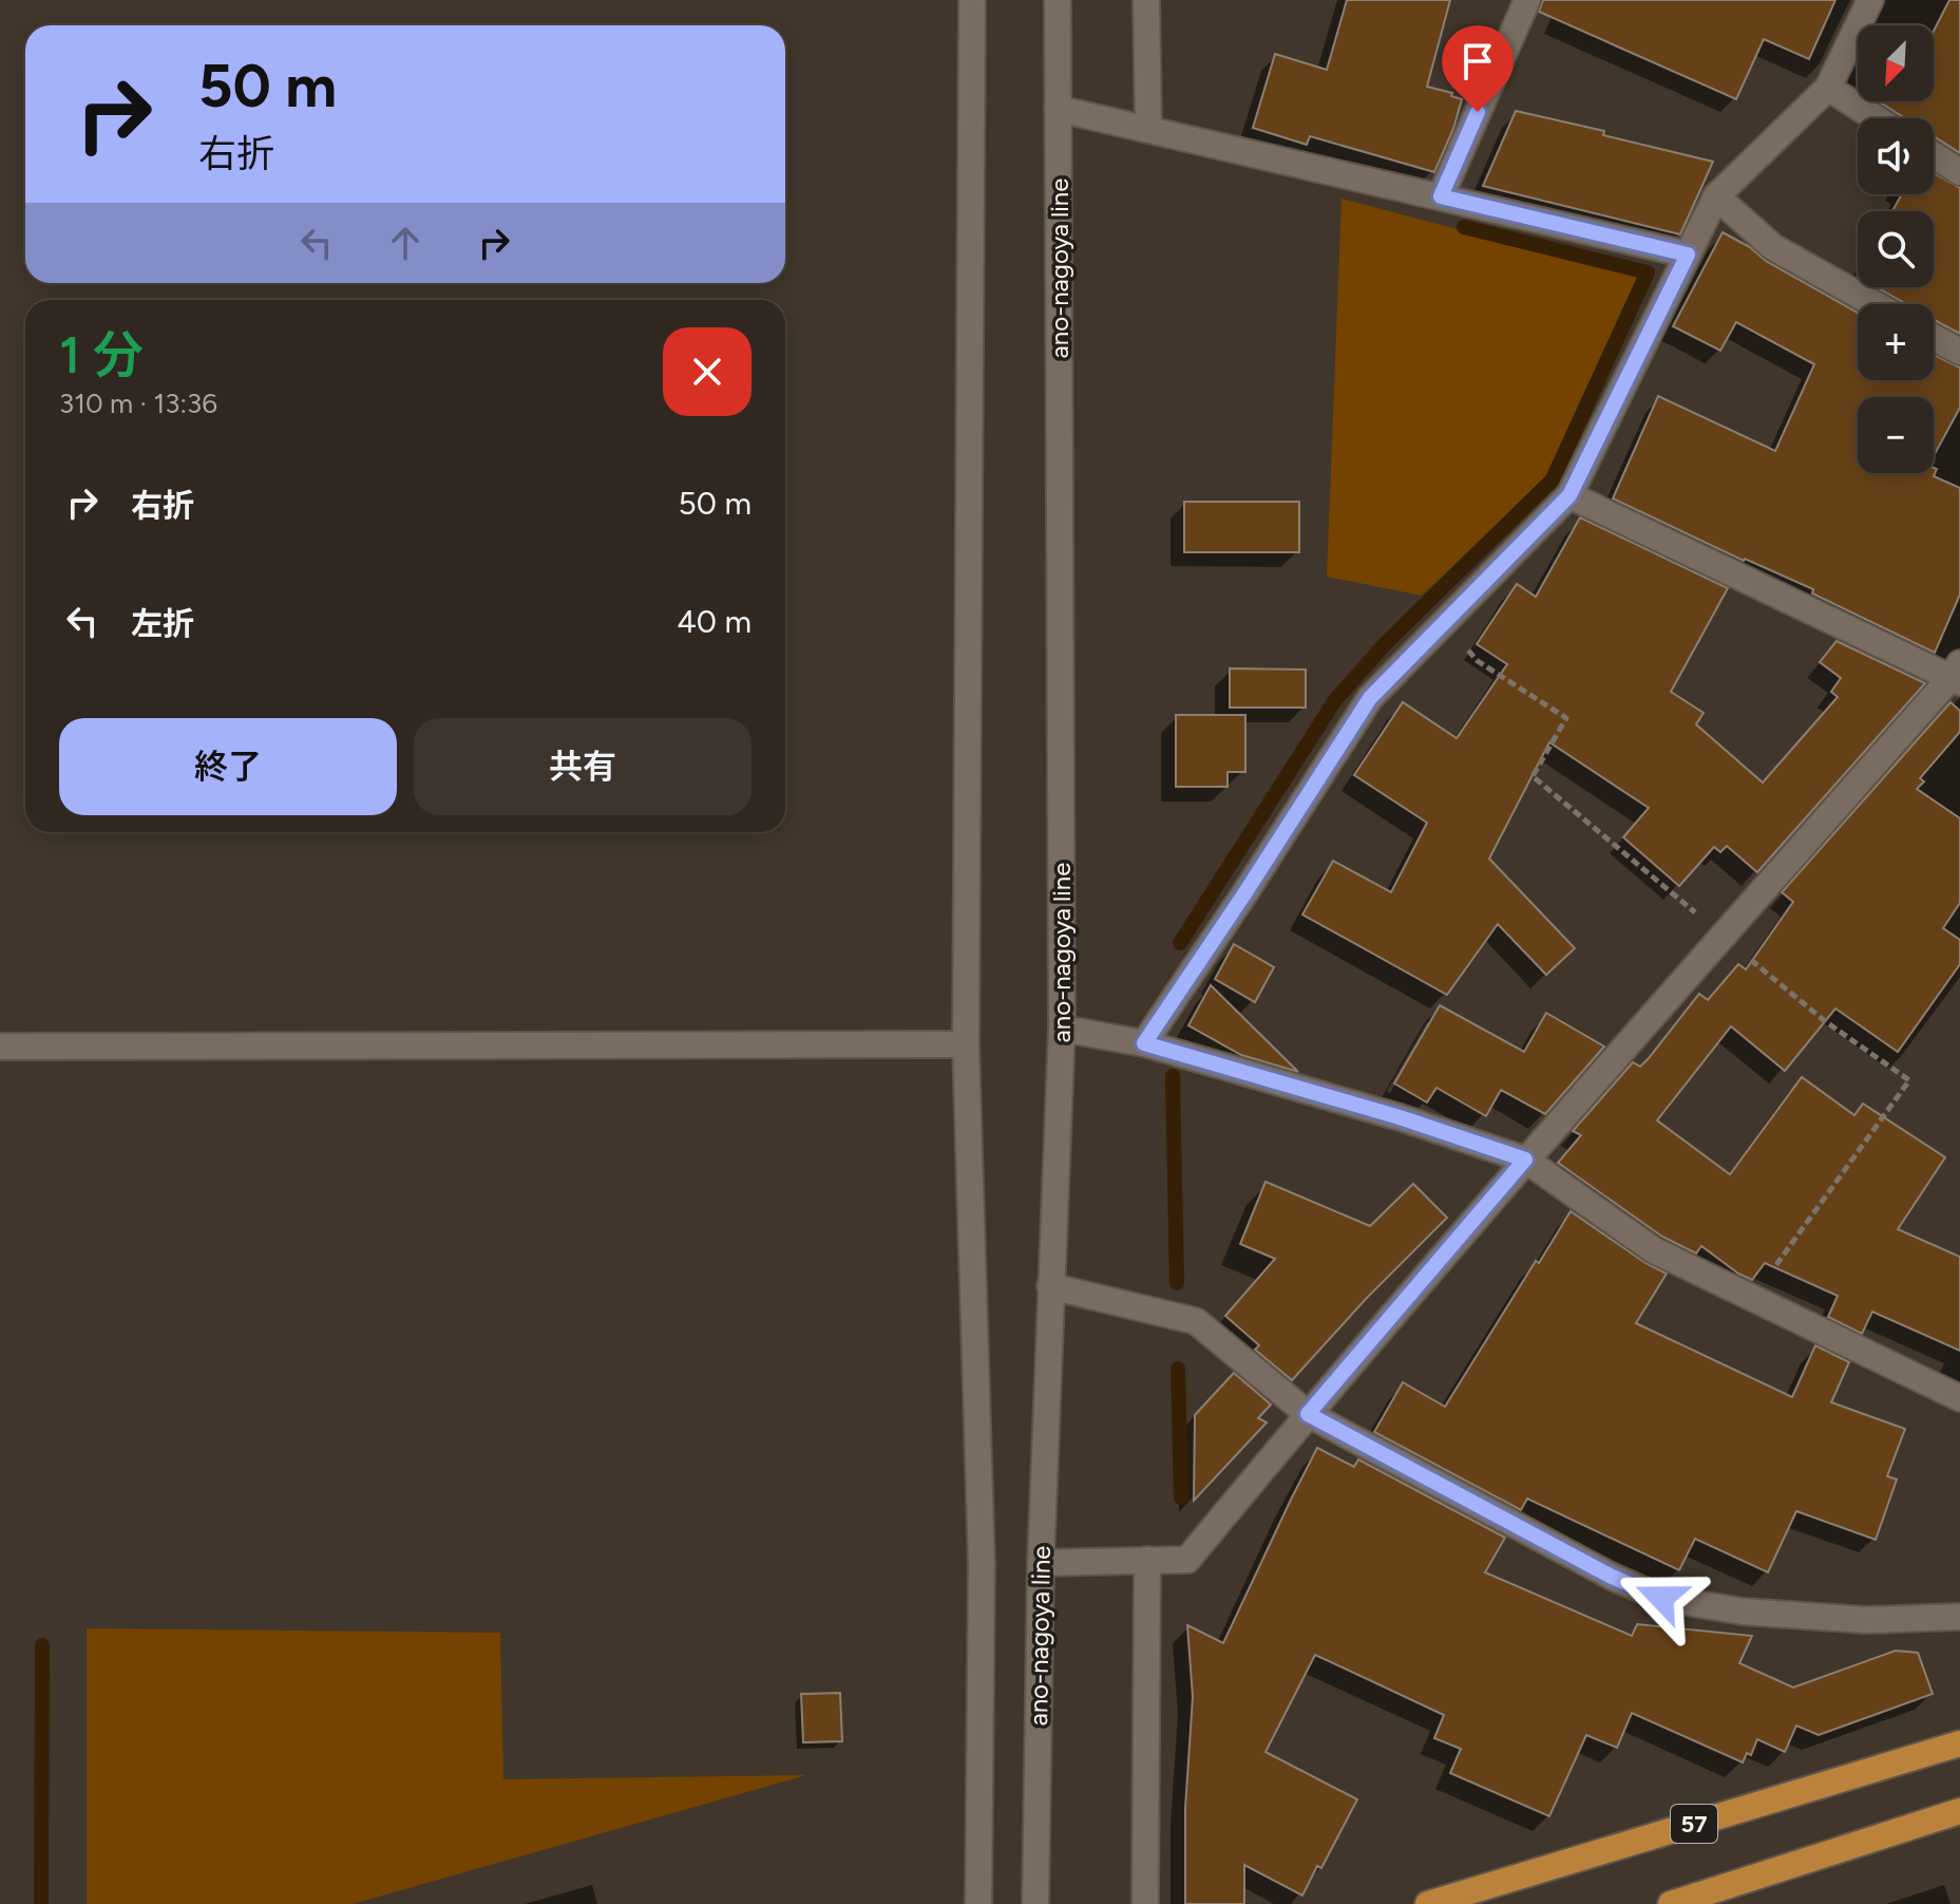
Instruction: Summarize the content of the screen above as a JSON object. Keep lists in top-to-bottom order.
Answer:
{
  "streets": {
    "main road": ["57"],
    "street": ["ano-nagoya line"]
  },
  "north": "bottom left",
  "page": {
    "map_buttons": ["+", "−"],
    "turn": ["50 m", "右折"],
    "heading": ["1 分", "310 m · 13:36"],
    "list": [
      {
        "name": "右折",
        "value": "50 m"
      },
      {
        "name": "左折",
        "value": "40 m"
      }
    ],
    "buttons": ["終了", "共有"]
  }
}
